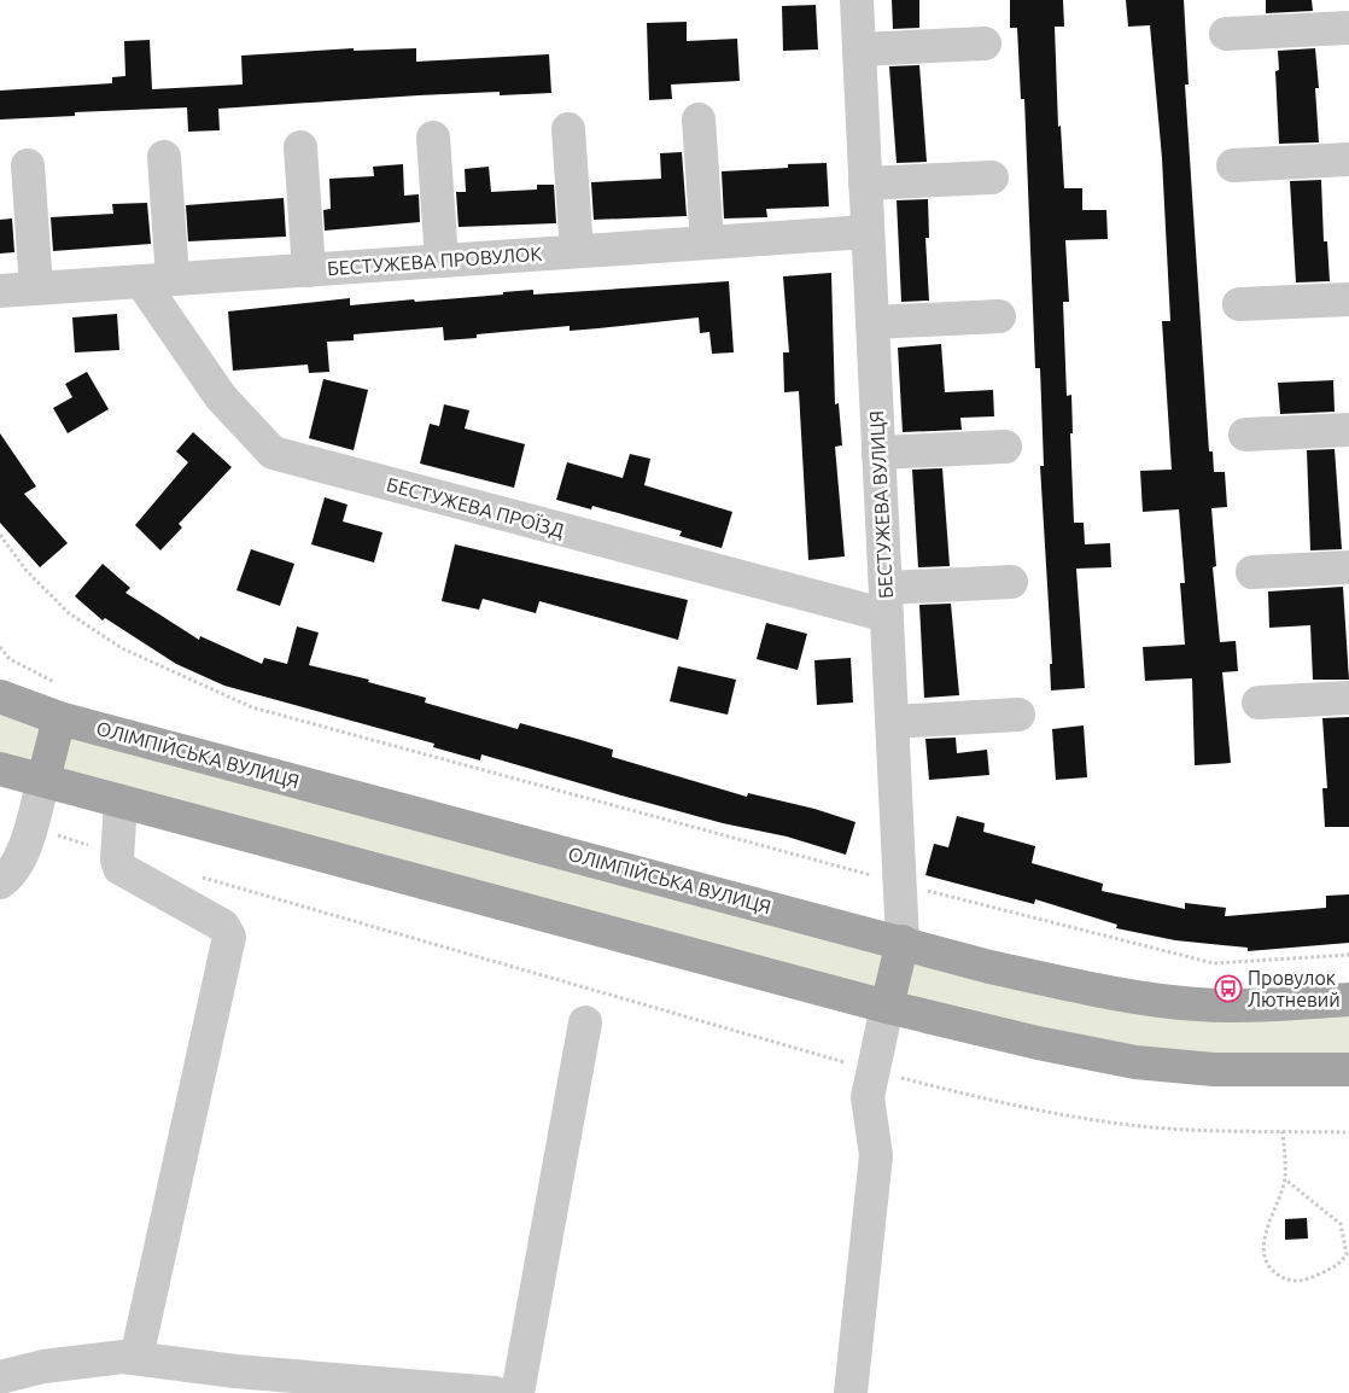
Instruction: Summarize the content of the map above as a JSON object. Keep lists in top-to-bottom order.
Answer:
{
  "streets": {
    "main road": ["БЕСТУЖЕВА ВУЛИЦЯ", "ОЛІМПІЙСЬКА ВУЛИЦЯ"],
    "street": ["БЕСТУЖЕВА ПРОВУЛОК", "БЕСТУЖЕВА ПРОЇЗД"]
  },
  "crossings": [
    ["БЕСТУЖЕВА ПРОВУЛОК", "БЕСТУЖЕВА ВУЛИЦЯ"],
    ["БЕСТУЖЕВА ПРОВУЛОК", "БЕСТУЖЕВА ПРОЇЗД"],
    ["БЕСТУЖЕВА ВУЛИЦЯ", "БЕСТУЖЕВА ПРОЇЗД"],
    ["БЕСТУЖЕВА ВУЛИЦЯ", "ОЛІМПІЙСЬКА ВУЛИЦЯ"]
  ],
  "places": {
    "bus stop": ["Провулок Лютневий"]
  }
}
